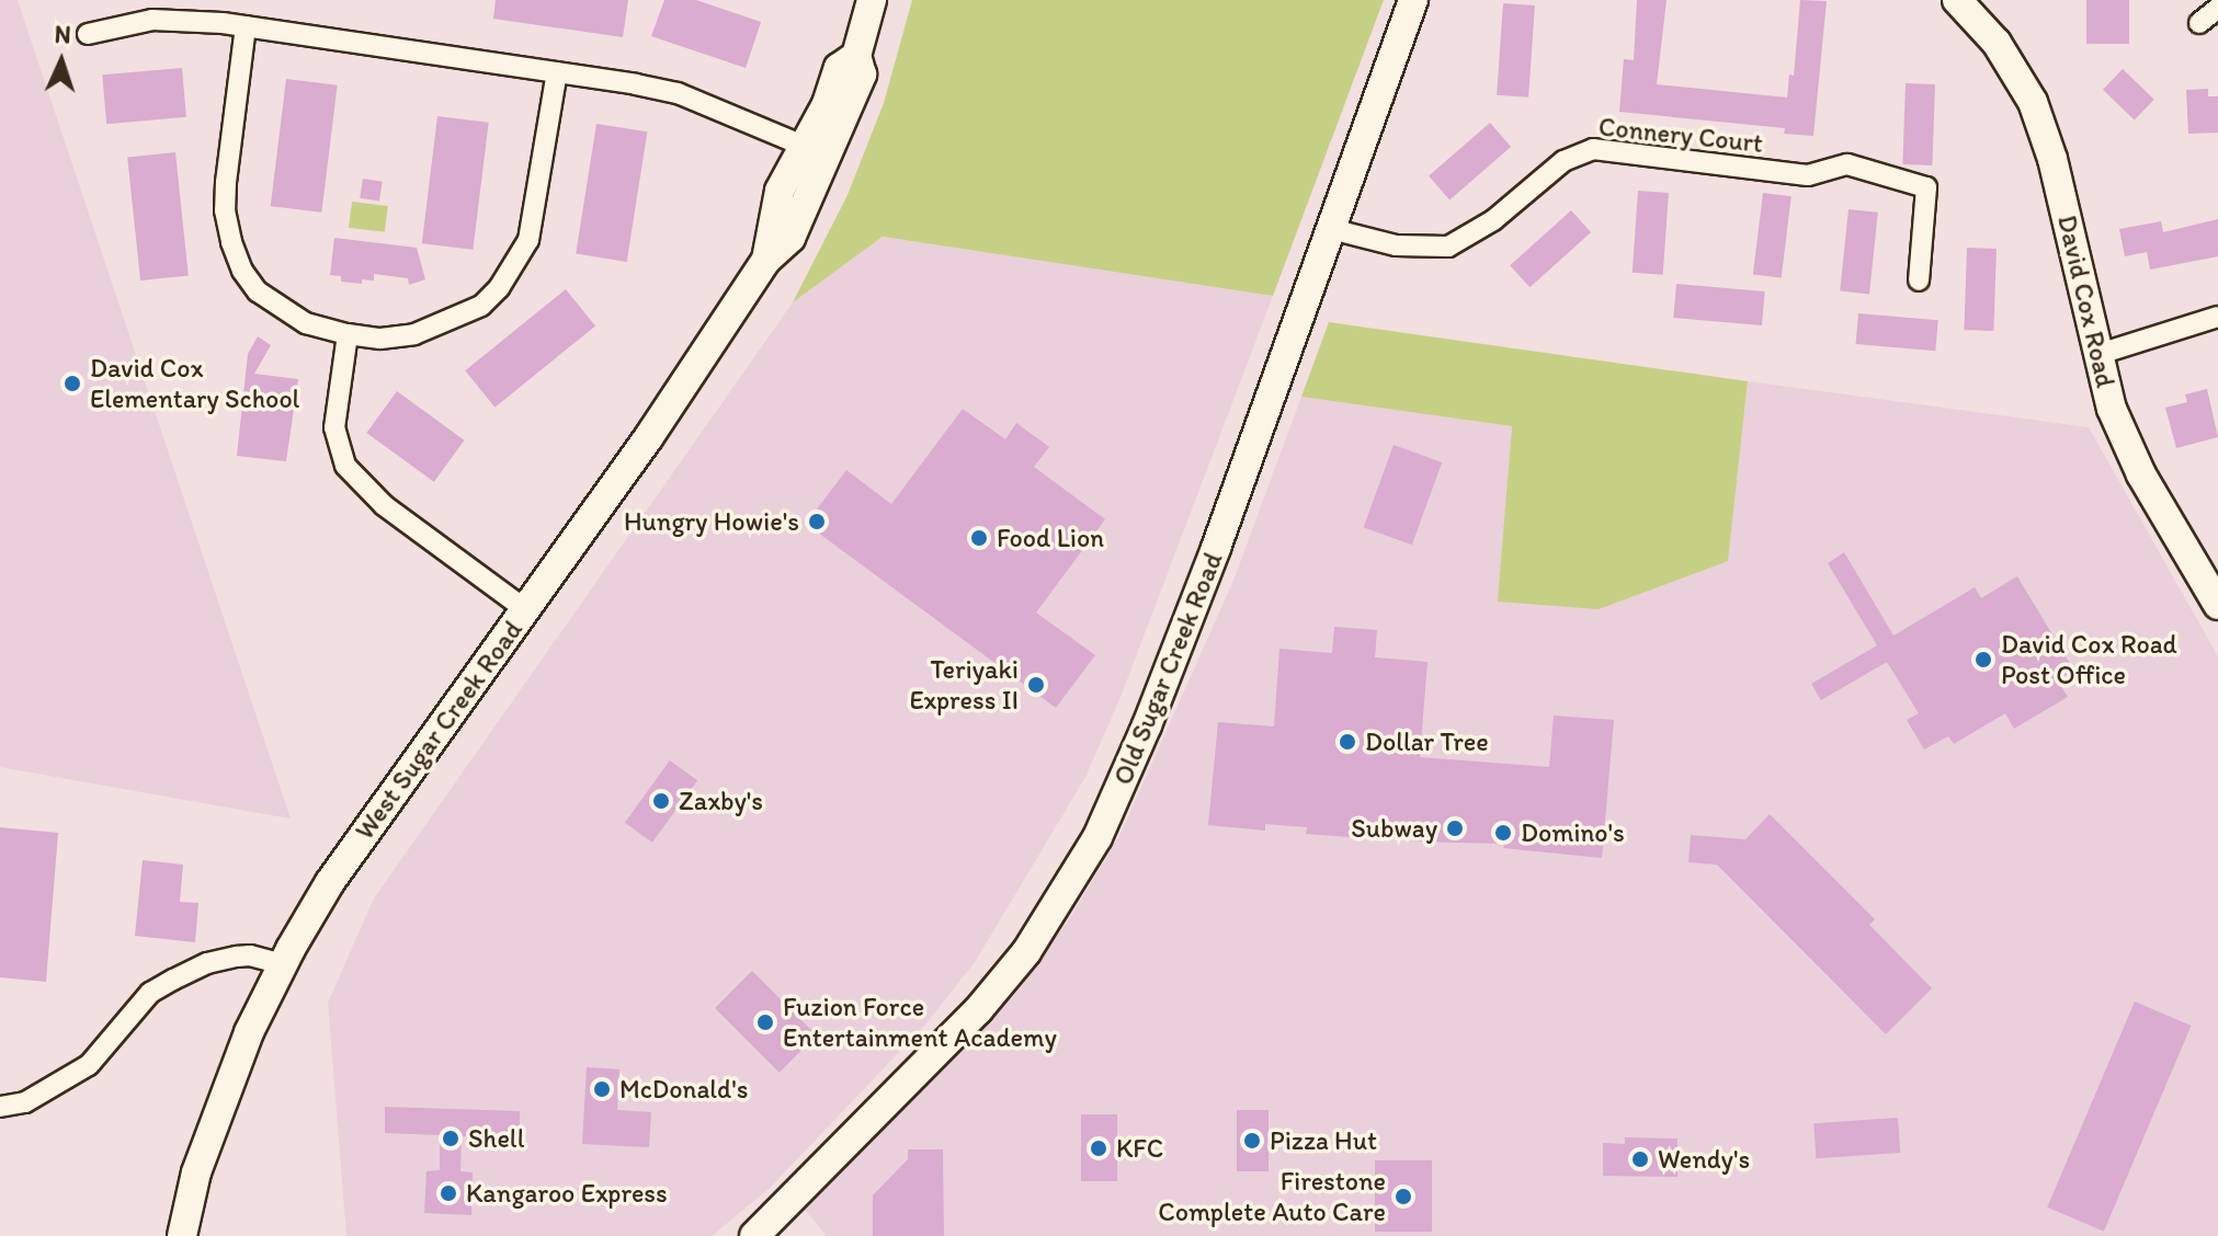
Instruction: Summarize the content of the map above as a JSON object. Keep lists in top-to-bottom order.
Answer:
{
  "streets": {
    "main road": ["David Cox Road", "Old Sugar Creek Road", "West Sugar Creek Road"],
    "street": ["Connery Court"]
  },
  "crossings": [
    ["Connery Court", "Old Sugar Creek Road"]
  ],
  "places": [
    "David Cox Elementary School",
    "Hungry Howie's",
    "Food Lion",
    "David Cox Road Post Office",
    "Teriyaki Express II",
    "Dollar Tree",
    "Zaxby's",
    "Subway",
    "Domino's",
    "Fuzion Force Entertainment Academy",
    "McDonald's",
    "Shell",
    "Pizza Hut",
    "KFC",
    "Wendy's",
    "Kangaroo Express",
    "Firestone Complete Auto Care"
  ],
  "north": "top"
}
